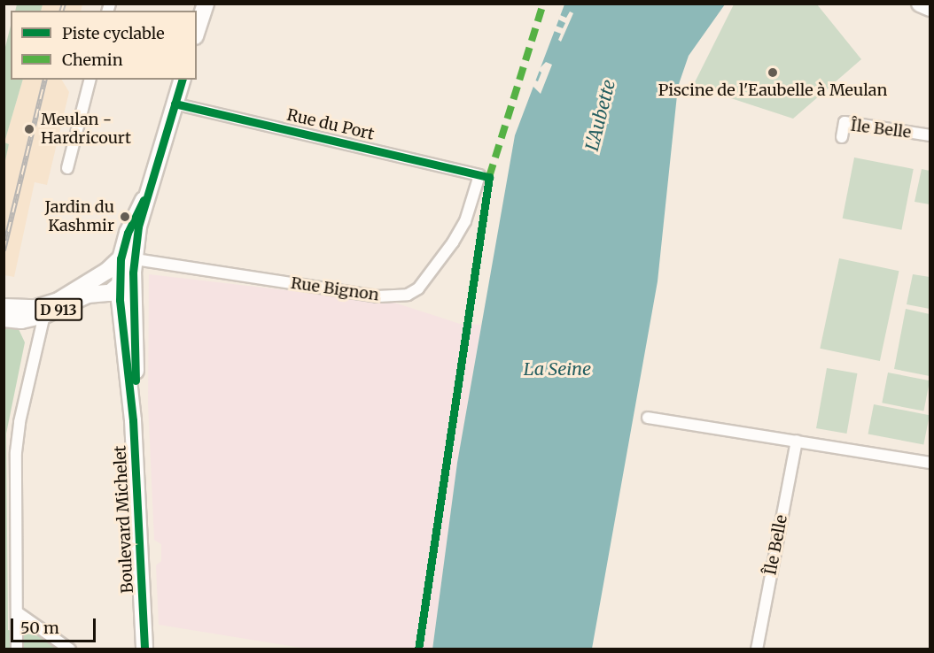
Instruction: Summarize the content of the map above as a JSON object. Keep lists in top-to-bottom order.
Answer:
{
  "streets": {
    "main road": ["D 913", "Boulevard Michelet"],
    "street": ["Rue du Port", "Île Belle", "Rue Bignon"]
  },
  "crossings": [
    ["Rue du Port", "Rue Bignon"],
    ["Rue du Port", "Boulevard Michelet"],
    ["Rue Bignon", "D 913"],
    ["Rue Bignon", "Boulevard Michelet"],
    ["D 913", "Boulevard Michelet"]
  ],
  "water": ["L'Aubette", "La Seine"],
  "places": ["Piscine de l'Eaubelle à Meulan", "Meulan - Hardricourt", "Jardin du Kashmir"],
  "legend": ["Piste cyclable", "Chemin"],
  "scale_bar": "50 m"
}
